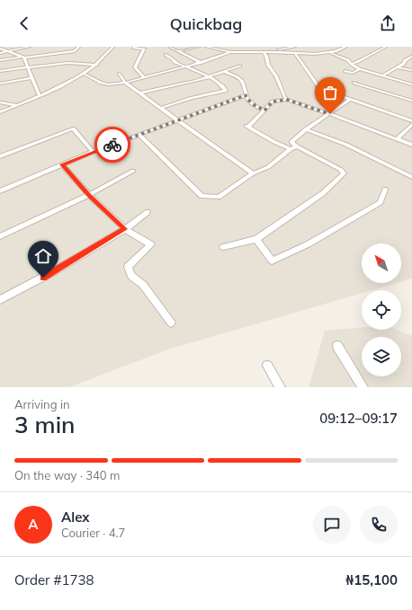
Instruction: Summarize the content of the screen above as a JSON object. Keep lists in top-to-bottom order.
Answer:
{
  "north": "top left",
  "page": {
    "header": "Quickbag",
    "heading": ["3 min", "Arriving in", "09:12–09:17"],
    "panel": [
      "Alex",
      "Courier · 4.7",
      "Order #1738",
      "₦15,100"
    ],
    "bar": "On the way · 340 m",
    "round": "A"
  }
}
